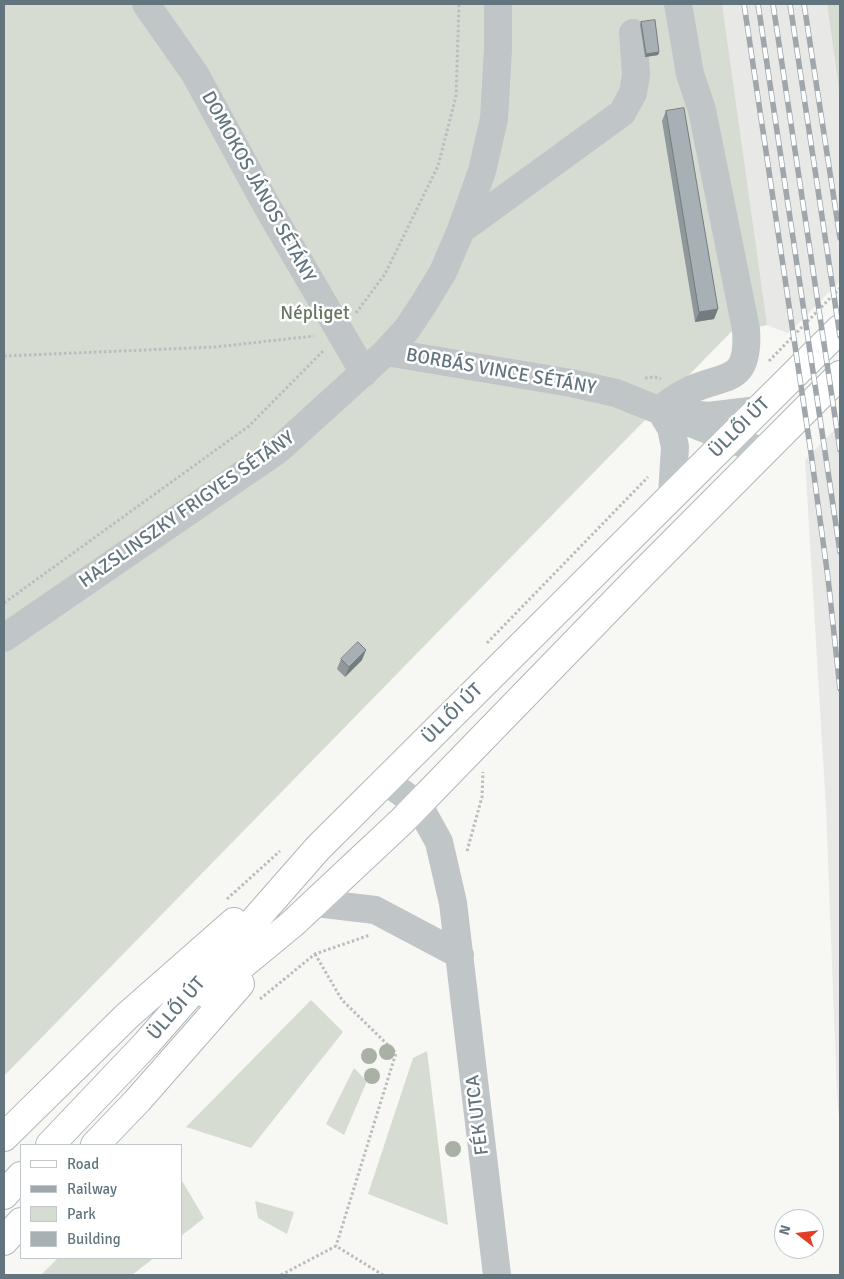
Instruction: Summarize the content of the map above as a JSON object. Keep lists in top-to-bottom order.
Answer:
{
  "streets": {
    "main road": ["ÜLLŐI ÚT"],
    "street": [
      "DOMOKOS JÁNOS SÉTÁNY",
      "BORBÁS VINCE SÉTÁNY",
      "HAZSLINSZKY FRIGYES SÉTÁNY",
      "FÉK UTCA"
    ]
  },
  "crossings": [
    ["DOMOKOS JÁNOS SÉTÁNY", "HAZSLINSZKY FRIGYES SÉTÁNY"],
    ["BORBÁS VINCE SÉTÁNY", "HAZSLINSZKY FRIGYES SÉTÁNY"],
    ["ÜLLŐI ÚT", "FÉK UTCA"]
  ],
  "parks": ["Népliget"],
  "legend": [
    "Road",
    "Railway",
    "Park",
    "Building"
  ],
  "north": "left"
}
